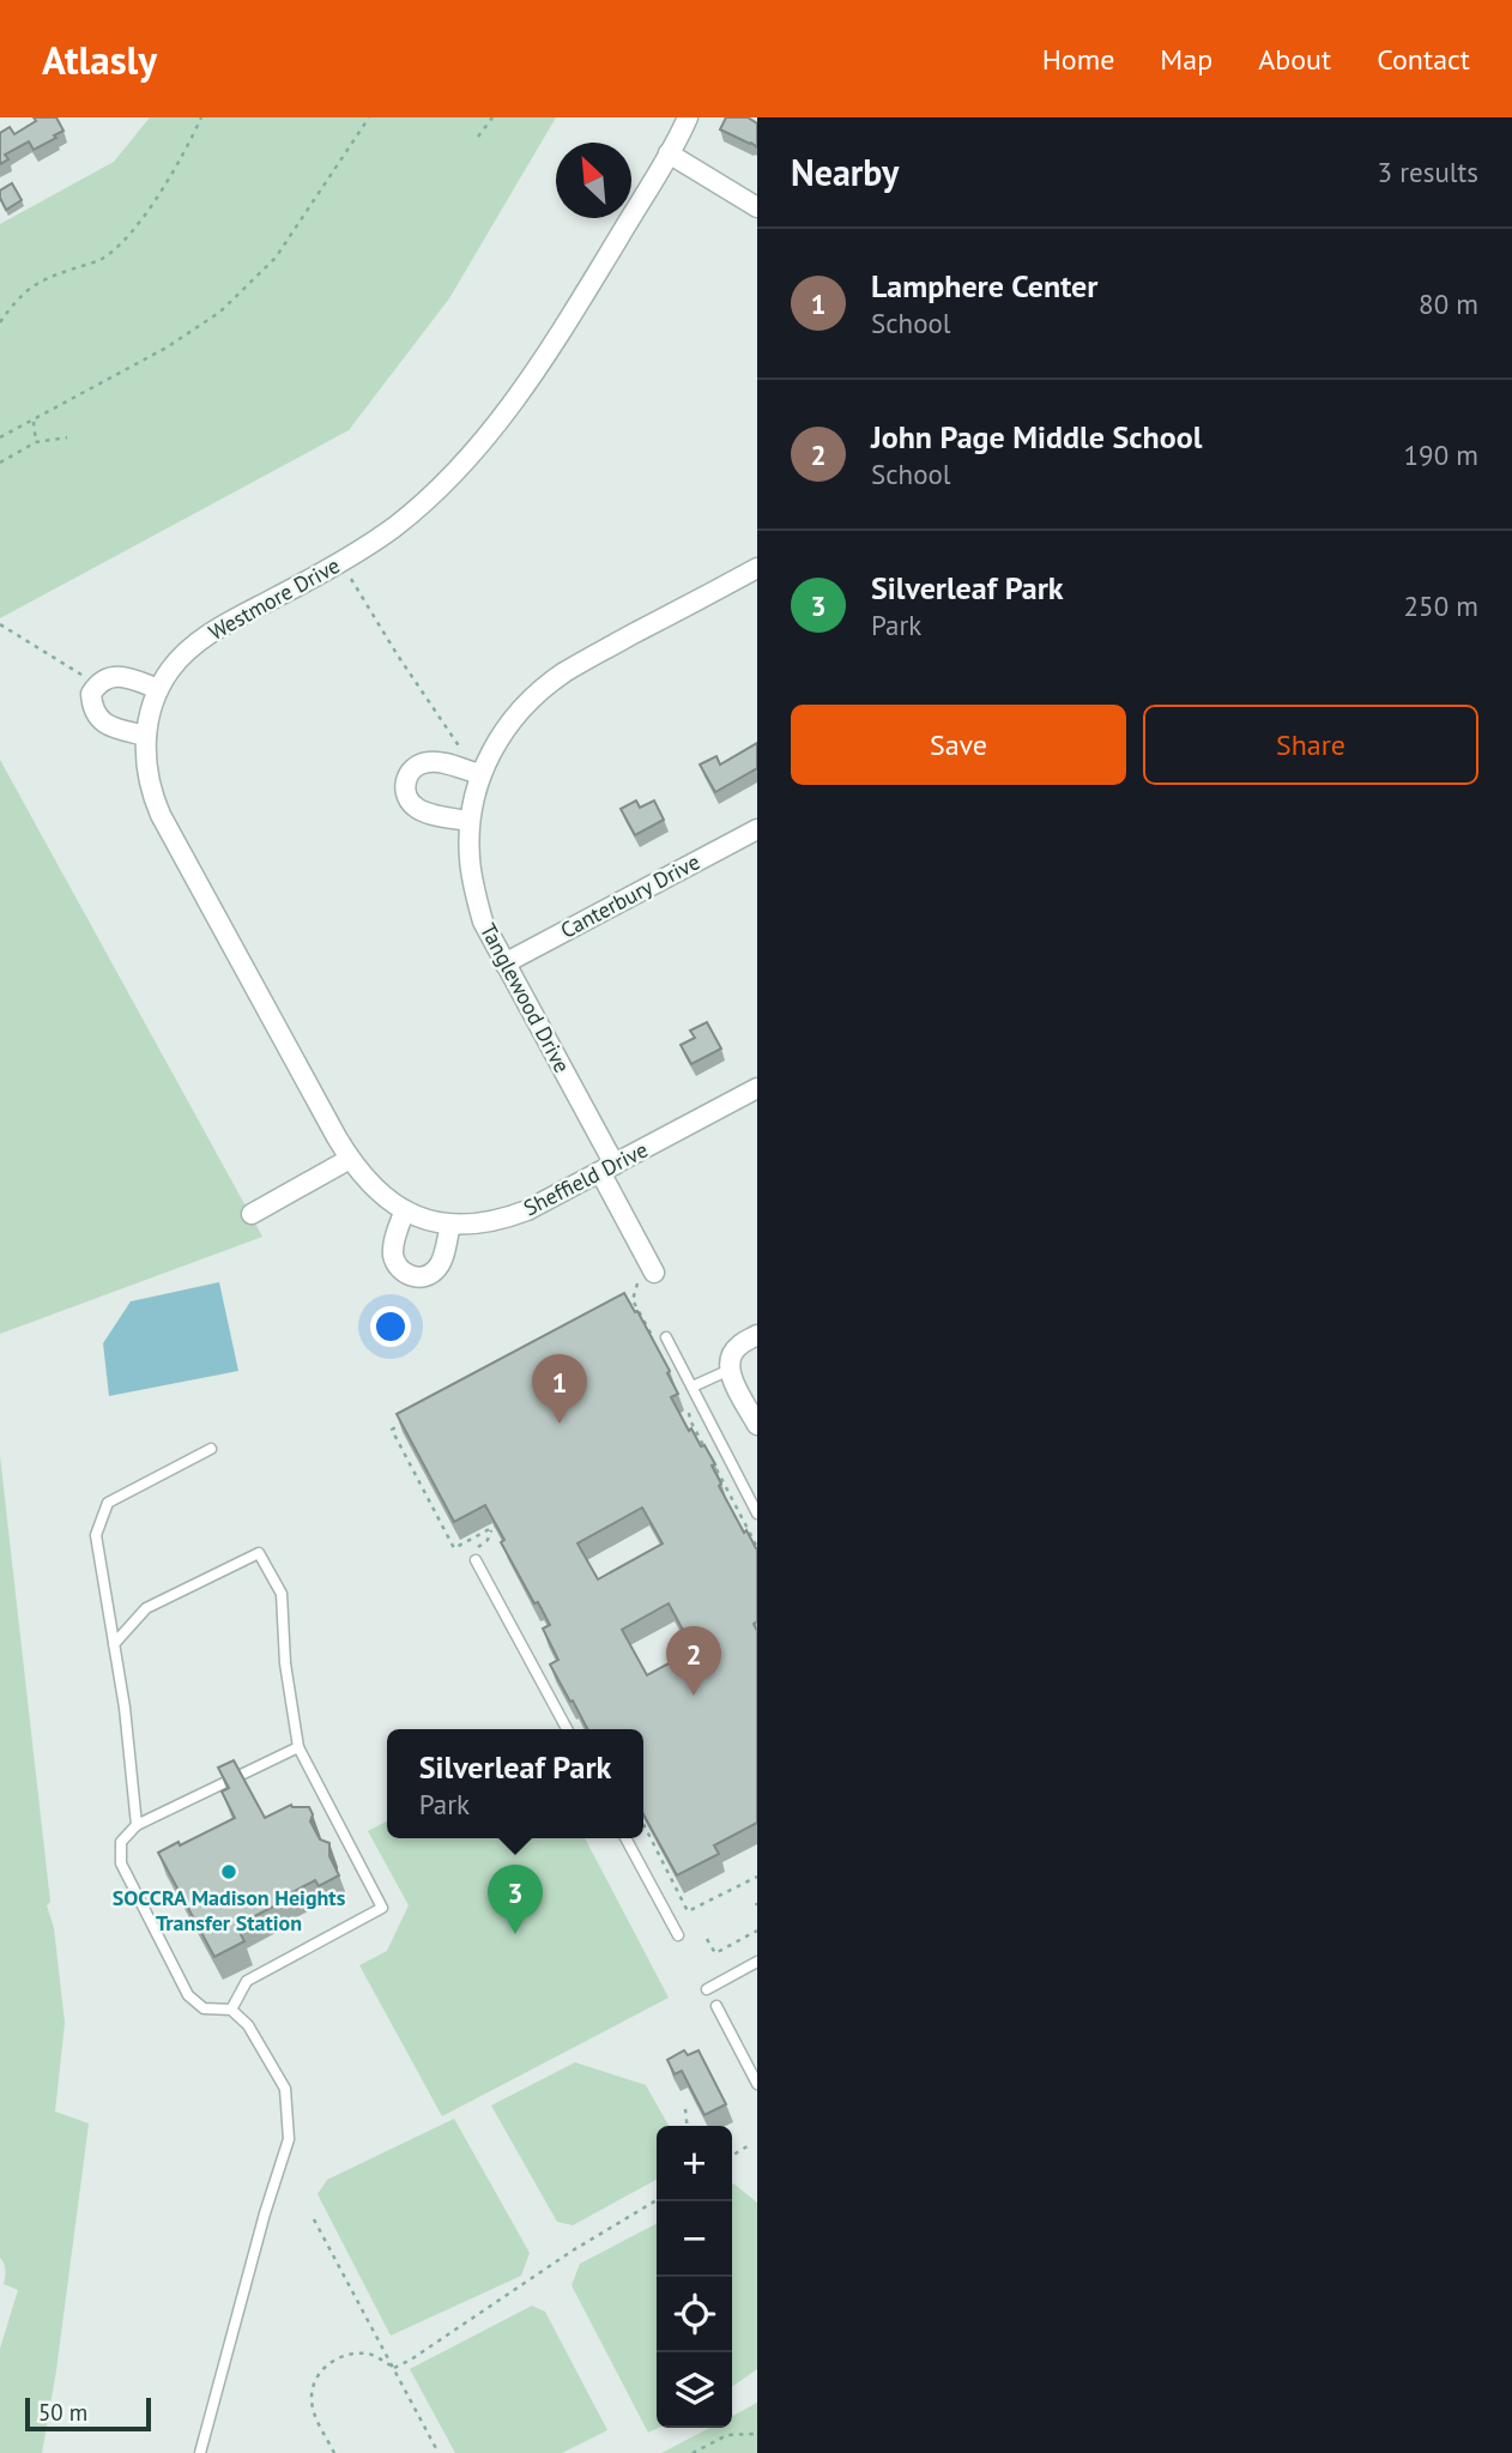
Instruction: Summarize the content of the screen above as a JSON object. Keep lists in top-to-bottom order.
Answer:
{
  "streets": {
    "street": [
      "Westmore Drive",
      "Canterbury Drive",
      "Tanglewood Drive",
      "Sheffield Drive"
    ]
  },
  "crossings": [
    ["Westmore Drive", "Sheffield Drive"],
    ["Canterbury Drive", "Tanglewood Drive"],
    ["Tanglewood Drive", "Sheffield Drive"]
  ],
  "places": ["SOCCRA Madison Heights Transfer Station"],
  "scale_bar": "50 m",
  "north": "top left",
  "page": {
    "header": "Atlasly",
    "nav": [
      "Home",
      "Map",
      "About",
      "Contact"
    ],
    "heading": ["Nearby", "3 results"],
    "list": [
      {
        "mark": "1",
        "name": "Lamphere Center",
        "note": "School",
        "value": "80 m"
      },
      {
        "mark": "2",
        "name": "John Page Middle School",
        "note": "School",
        "value": "190 m"
      },
      {
        "mark": "3",
        "name": "Silverleaf Park",
        "note": "Park",
        "value": "250 m"
      }
    ],
    "buttons": ["Save", "Share"],
    "pins": ["1", "2", "3"],
    "popup": ["Silverleaf Park", "Park"],
    "map_buttons": ["+", "−"],
    "scale": "50 m"
  }
}
